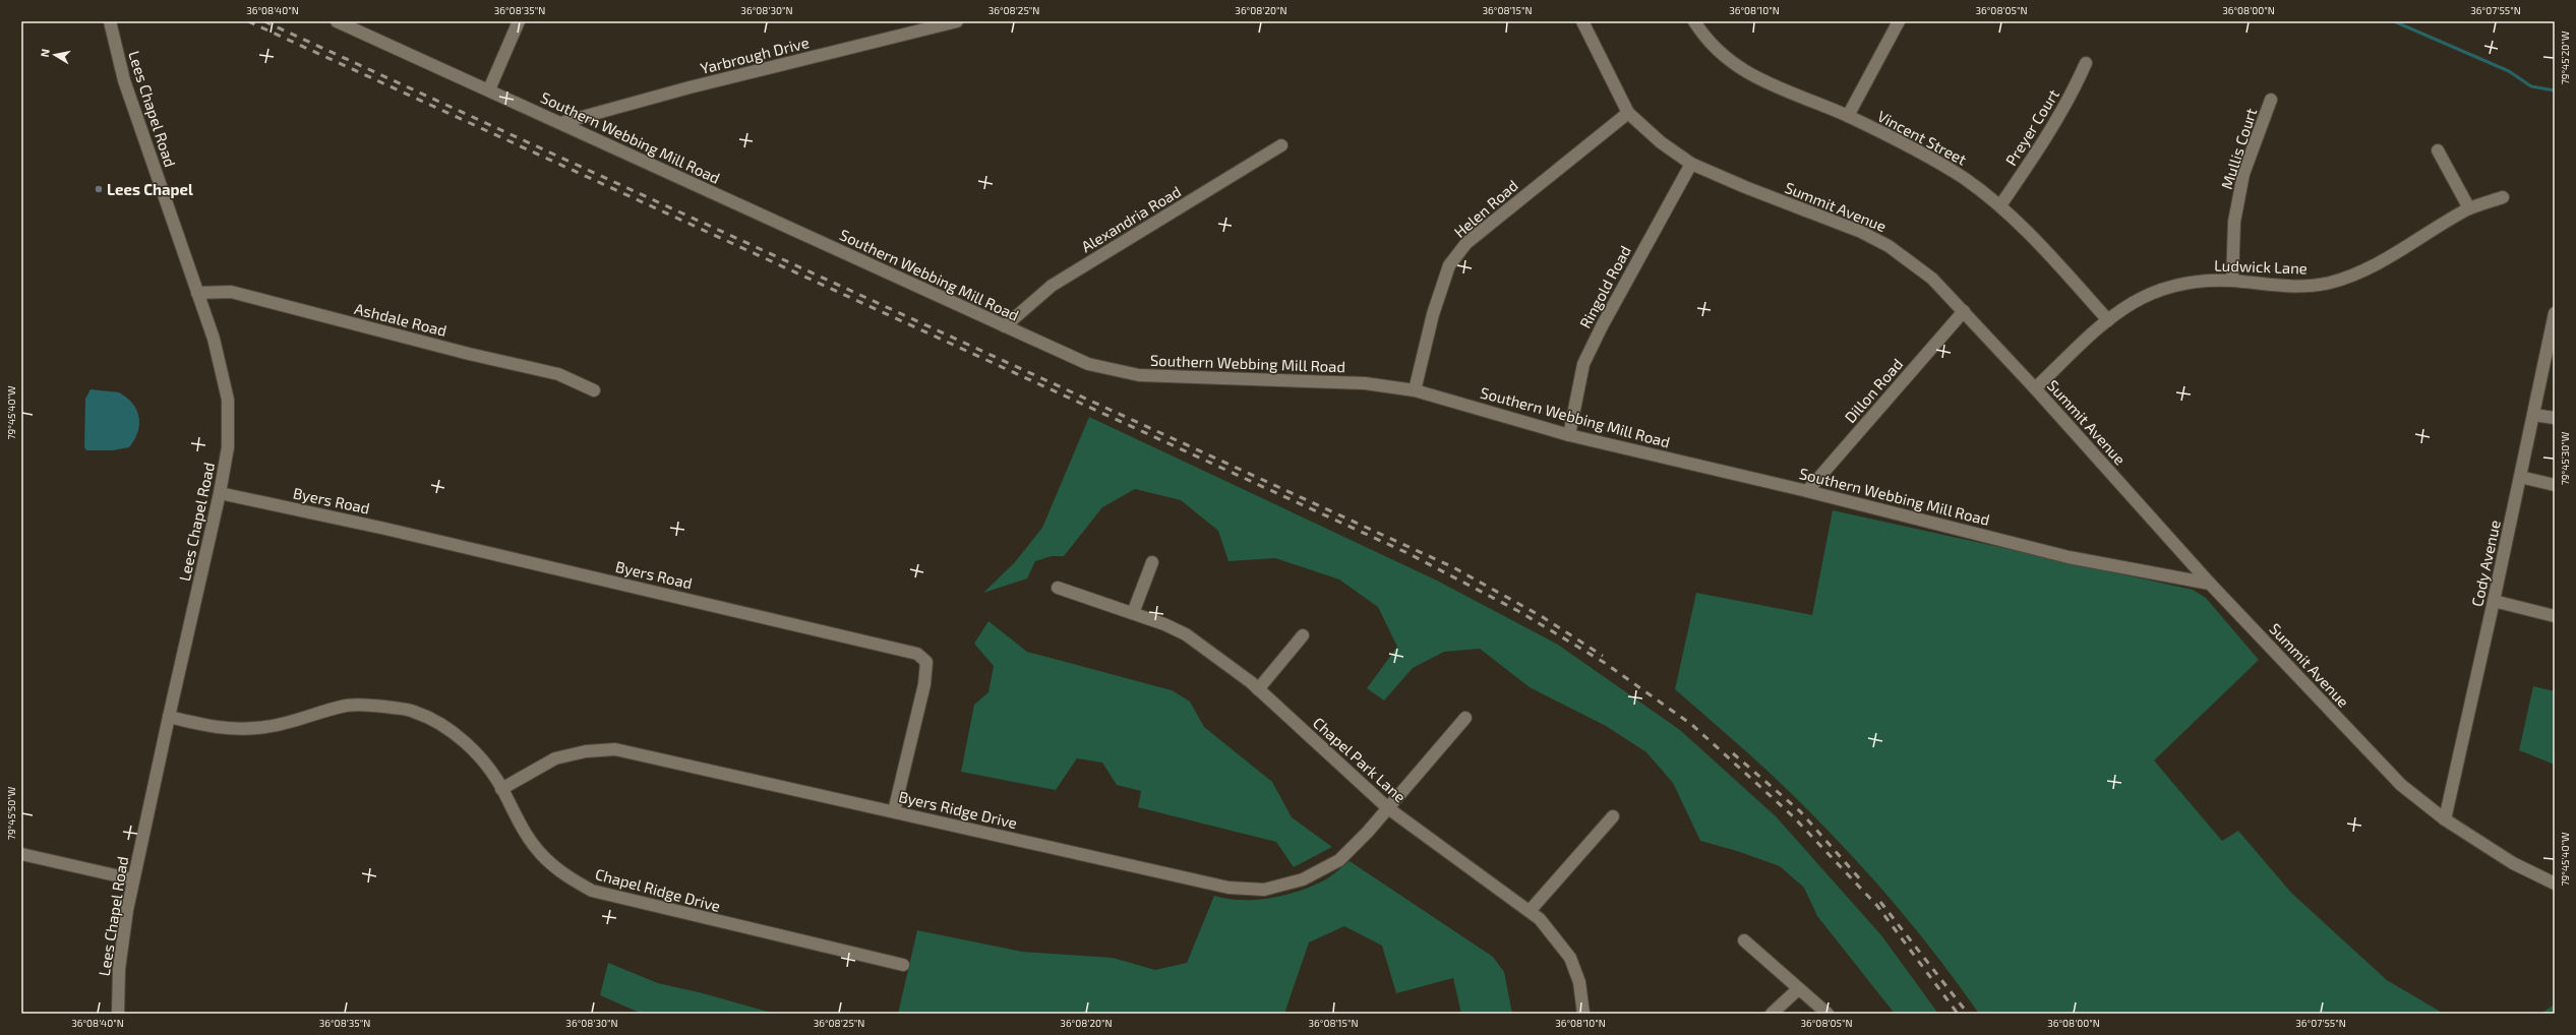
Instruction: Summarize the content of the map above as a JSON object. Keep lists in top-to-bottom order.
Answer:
{
  "streets": {
    "street": [
      "Yarbrough Drive",
      "Lees Chapel Road",
      "Preyer Court",
      "Southern Webbing Mill Road",
      "Vincent Street",
      "Mullis Court",
      "Summit Avenue",
      "Helen Road",
      "Alexandria Road",
      "Ludwick Lane",
      "Ringold Road",
      "Ashdale Road",
      "Dillon Road",
      "Byers Road",
      "Cody Avenue",
      "Chapel Park Lane",
      "Byers Ridge Drive",
      "Chapel Ridge Drive"
    ]
  },
  "crossings": [
    ["Yarbrough Drive", "Southern Webbing Mill Road"],
    ["Lees Chapel Road", "Ashdale Road"],
    ["Lees Chapel Road", "Byers Road"],
    ["Lees Chapel Road", "Chapel Ridge Drive"],
    ["Preyer Court", "Vincent Street"],
    ["Southern Webbing Mill Road", "Summit Avenue"],
    ["Southern Webbing Mill Road", "Helen Road"],
    ["Southern Webbing Mill Road", "Alexandria Road"],
    ["Southern Webbing Mill Road", "Ringold Road"],
    ["Southern Webbing Mill Road", "Dillon Road"],
    ["Vincent Street", "Ludwick Lane"],
    ["Mullis Court", "Ludwick Lane"],
    ["Summit Avenue", "Helen Road"],
    ["Summit Avenue", "Ludwick Lane"],
    ["Summit Avenue", "Ringold Road"],
    ["Summit Avenue", "Dillon Road"],
    ["Summit Avenue", "Cody Avenue"],
    ["Byers Road", "Byers Ridge Drive"],
    ["Chapel Park Lane", "Byers Ridge Drive"],
    ["Byers Ridge Drive", "Chapel Ridge Drive"]
  ],
  "places": ["Lees Chapel"],
  "north": "left",
  "coordinates": [
    "36°08'40\"N",
    "36°08'35\"N",
    "36°08'30\"N",
    "36°08'25\"N",
    "36°08'20\"N",
    "36°08'15\"N",
    "36°08'10\"N",
    "36°08'05\"N",
    "36°08'00\"N",
    "36°07'55\"N",
    "79°45'20\"W",
    "79°45'40\"W",
    "79°45'30\"W",
    "79°45'50\"W"
  ]
}
